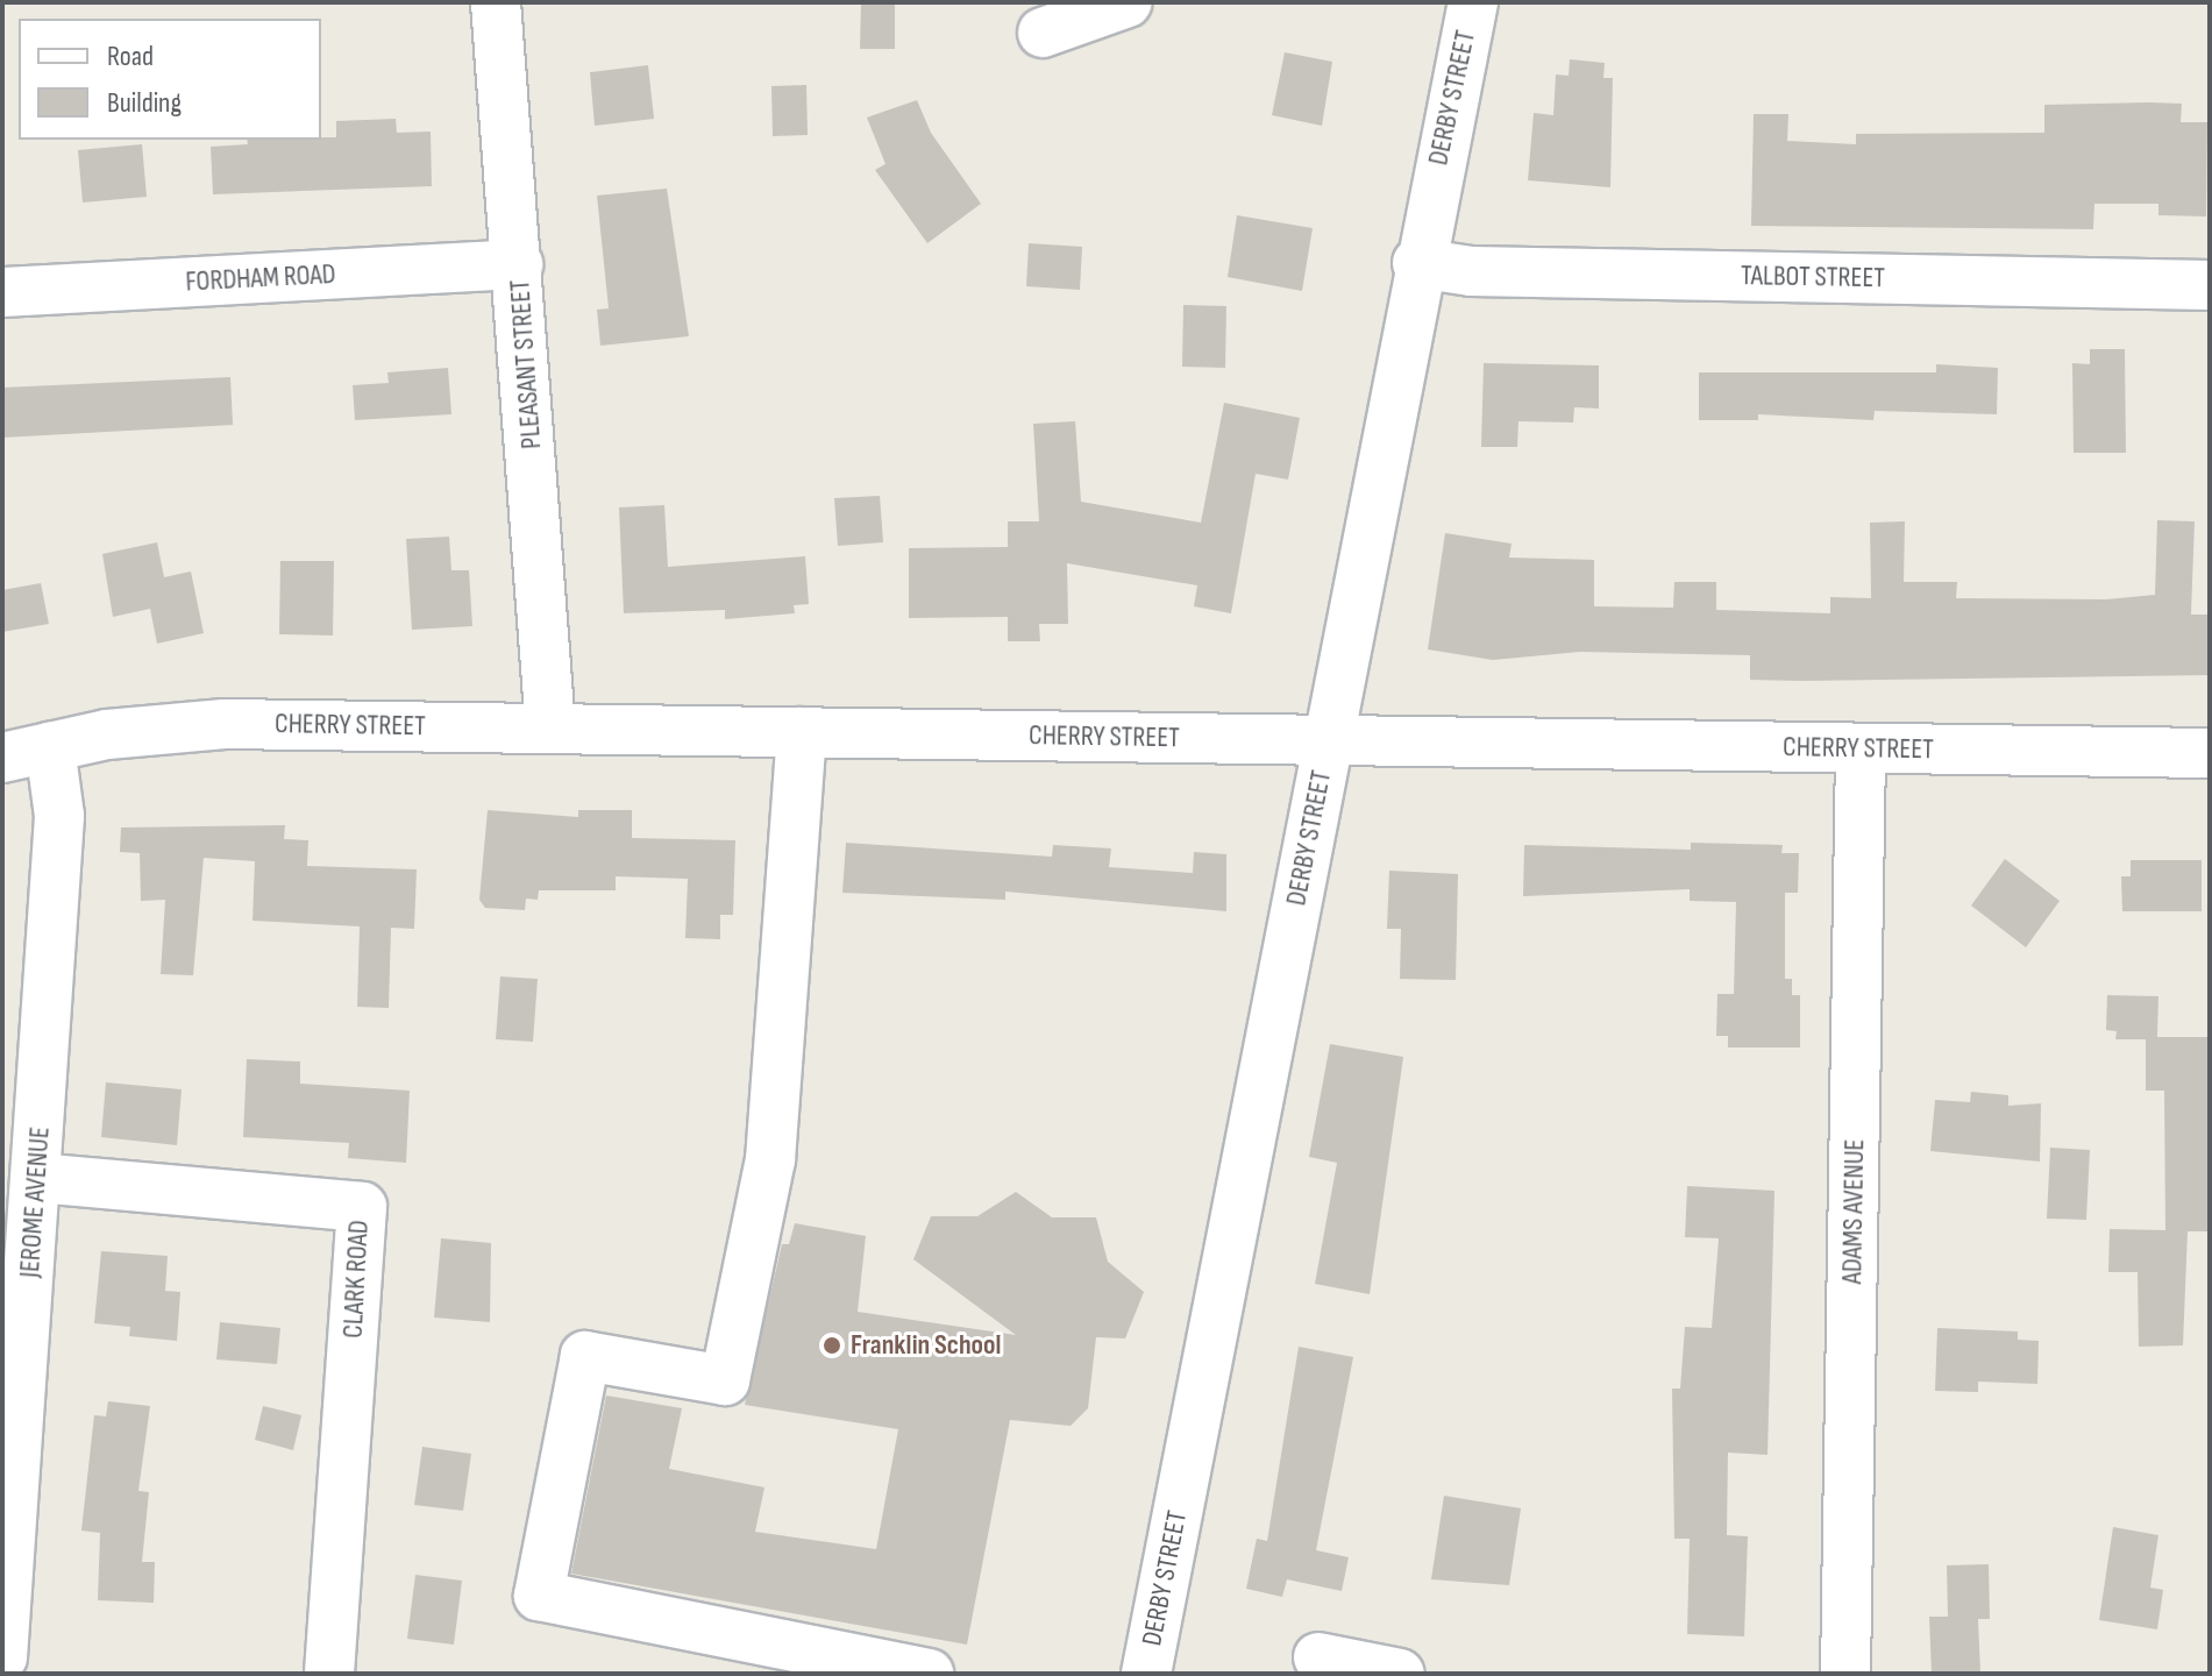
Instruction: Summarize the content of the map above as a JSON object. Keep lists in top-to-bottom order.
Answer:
{
  "streets": {
    "street": [
      "DERBY STREET",
      "TALBOT STREET",
      "FORDHAM ROAD",
      "PLEASANT STREET",
      "CHERRY STREET",
      "JEROME AVENUE",
      "ADAMS AVENUE",
      "CLARK ROAD"
    ]
  },
  "crossings": [
    ["DERBY STREET", "TALBOT STREET"],
    ["DERBY STREET", "CHERRY STREET"],
    ["FORDHAM ROAD", "PLEASANT STREET"],
    ["PLEASANT STREET", "CHERRY STREET"],
    ["CHERRY STREET", "JEROME AVENUE"],
    ["CHERRY STREET", "ADAMS AVENUE"],
    ["JEROME AVENUE", "CLARK ROAD"]
  ],
  "places": ["Franklin School"],
  "legend": ["Road", "Building"]
}
